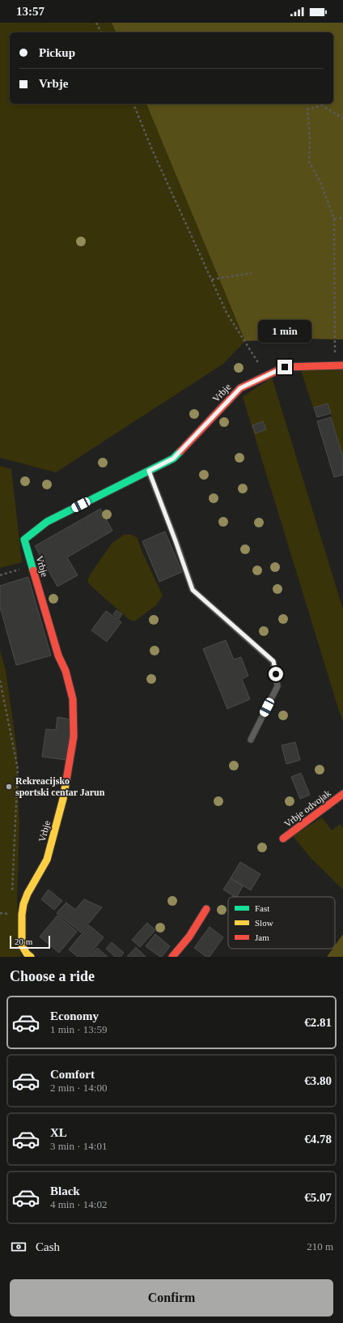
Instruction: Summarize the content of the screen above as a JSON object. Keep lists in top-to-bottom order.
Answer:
{
  "streets": {
    "street": ["Vrbje", "Vrbje odvojak"]
  },
  "places": ["Rekreacijsko sportski centar Jarun"],
  "legend": ["Fast", "Slow", "Jam"],
  "scale_bar": "20 m",
  "page": {
    "status": "13:57",
    "banner": ["Pickup", "Vrbje"],
    "bubble": "1 min",
    "scale": "20 m",
    "heading": "Choose a ride",
    "list": [
      {
        "name": "Economy",
        "note": "1 min · 13:59",
        "value": "€2.81"
      },
      {
        "name": "Comfort",
        "note": "2 min · 14:00",
        "value": "€3.80"
      },
      {
        "name": "XL",
        "note": "3 min · 14:01",
        "value": "€4.78"
      },
      {
        "name": "Black",
        "note": "4 min · 14:02",
        "value": "€5.07"
      }
    ],
    "pay": ["Cash", "210 m"],
    "buttons": "Confirm"
  }
}
